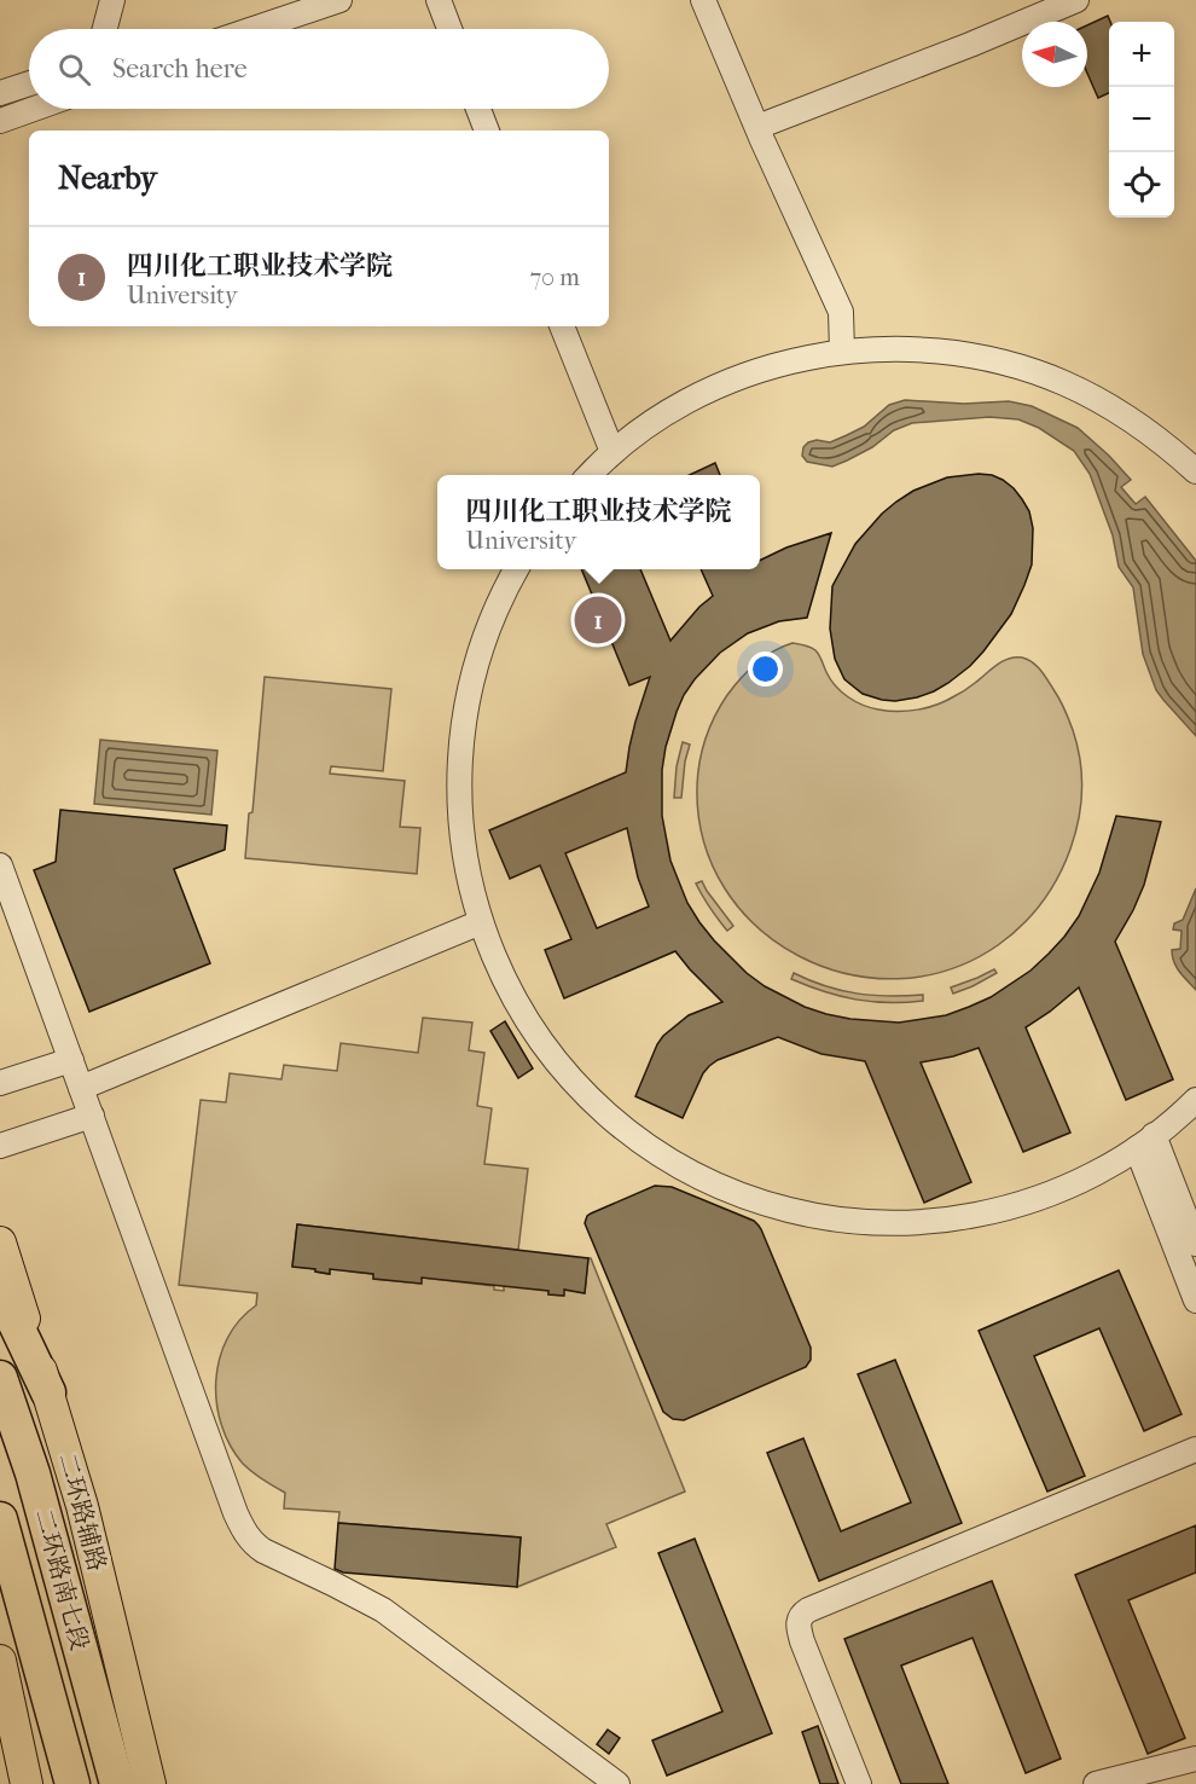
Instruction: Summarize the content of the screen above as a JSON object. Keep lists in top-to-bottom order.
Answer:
{
  "streets": {
    "highway": ["二环路南七段"],
    "main road": ["二环路辅路"]
  },
  "north": "left",
  "page": {
    "map_buttons": ["+", "−"],
    "search": "Search here",
    "heading": "Nearby",
    "list": [
      {
        "mark": "1",
        "name": "四川化工职业技术学院",
        "note": "University",
        "value": "70 m"
      }
    ],
    "popup": ["四川化工职业技术学院", "University"],
    "pins": "1"
  }
}
